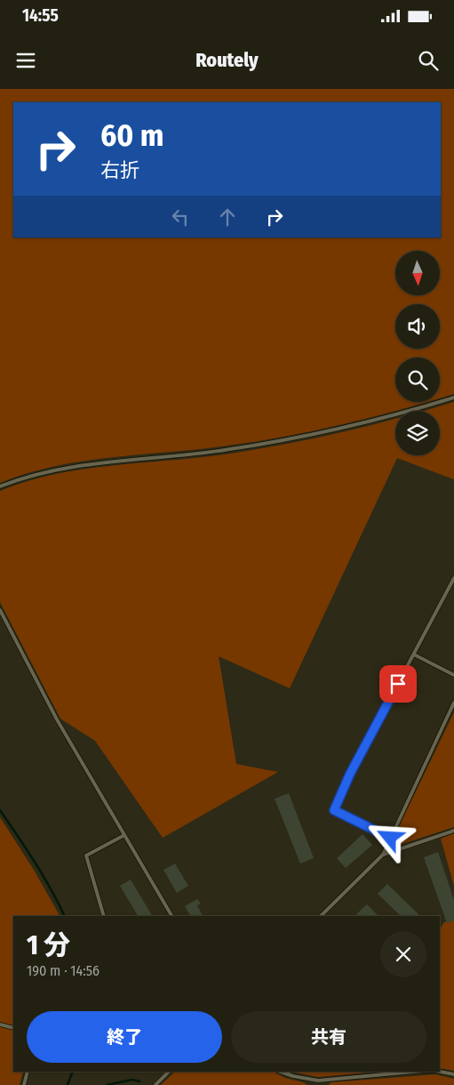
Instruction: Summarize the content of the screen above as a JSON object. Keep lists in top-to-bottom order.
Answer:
{
  "north": "bottom",
  "page": {
    "status": "14:55",
    "header": "Routely",
    "turn": ["60 m", "右折"],
    "heading": ["1 分", "190 m · 14:56"],
    "buttons": ["終了", "共有"]
  }
}
